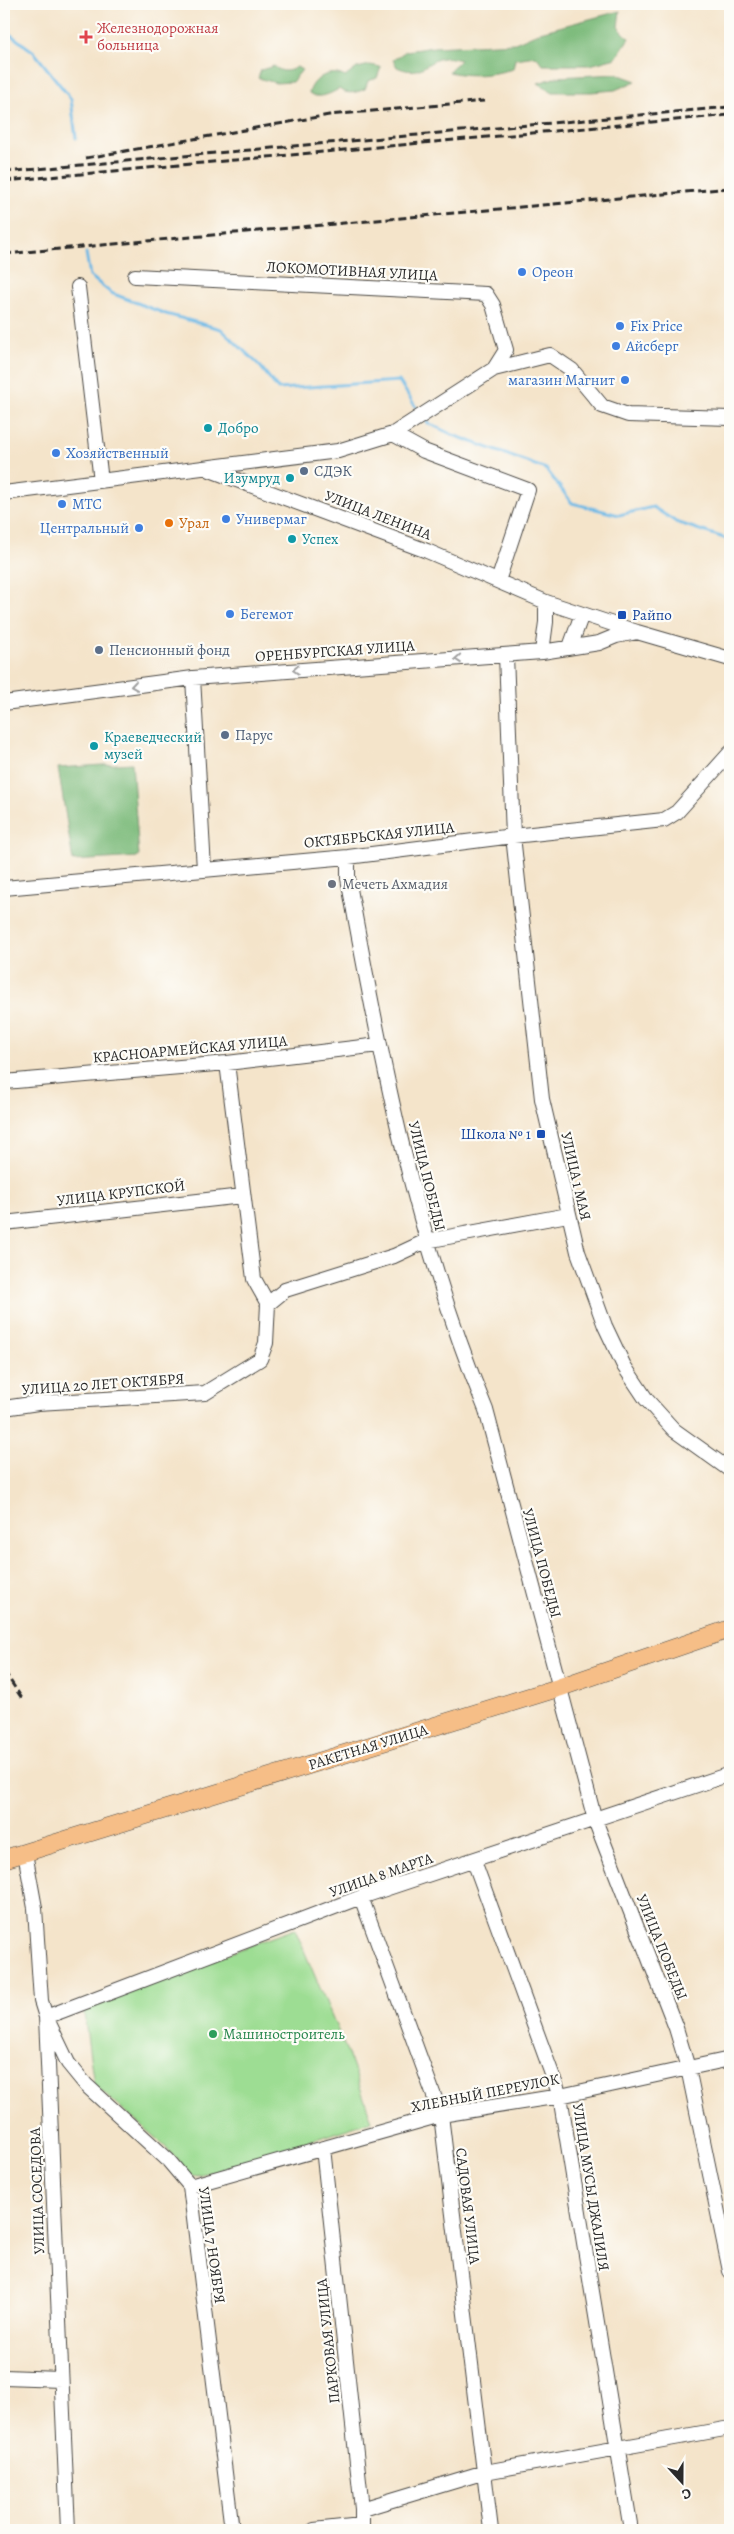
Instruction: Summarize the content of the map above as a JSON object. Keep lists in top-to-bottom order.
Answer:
{
  "streets": {
    "main road": ["РАКЕТНАЯ УЛИЦА"],
    "street": [
      "ЛОКОМОТИВНАЯ УЛИЦА",
      "УЛИЦА ЛЕНИНА",
      "ОРЕНБУРГСКАЯ УЛИЦА",
      "ОКТЯБРЬСКАЯ УЛИЦА",
      "КРАСНОАРМЕЙСКАЯ УЛИЦА",
      "УЛИЦА ПОБЕДЫ",
      "УЛИЦА 1 МАЯ",
      "УЛИЦА КРУПСКОЙ",
      "УЛИЦА 20 ЛЕТ ОКТЯБРЯ",
      "УЛИЦА 8 МАРТА",
      "ХЛЕБНЫЙ ПЕРЕУЛОК",
      "УЛИЦА МУСЫ ДЖАЛИЛЯ",
      "УЛИЦА СОСЕДОВА",
      "САДОВАЯ УЛИЦА",
      "УЛИЦА 7 НОЯБРЯ",
      "ПАРКОВАЯ УЛИЦА"
    ]
  },
  "crossings": [
    ["УЛИЦА ЛЕНИНА", "ОРЕНБУРГСКАЯ УЛИЦА"],
    ["ОРЕНБУРГСКАЯ УЛИЦА", "УЛИЦА 1 МАЯ"],
    ["ОКТЯБРЬСКАЯ УЛИЦА", "УЛИЦА ПОБЕДЫ"],
    ["ОКТЯБРЬСКАЯ УЛИЦА", "УЛИЦА 1 МАЯ"],
    ["КРАСНОАРМЕЙСКАЯ УЛИЦА", "УЛИЦА ПОБЕДЫ"],
    ["УЛИЦА ПОБЕДЫ", "РАКЕТНАЯ УЛИЦА"],
    ["УЛИЦА ПОБЕДЫ", "УЛИЦА 8 МАРТА"],
    ["УЛИЦА ПОБЕДЫ", "ХЛЕБНЫЙ ПЕРЕУЛОК"],
    ["РАКЕТНАЯ УЛИЦА", "УЛИЦА СОСЕДОВА"],
    ["УЛИЦА 8 МАРТА", "УЛИЦА МУСЫ ДЖАЛИЛЯ"],
    ["УЛИЦА 8 МАРТА", "УЛИЦА СОСЕДОВА"],
    ["УЛИЦА 8 МАРТА", "САДОВАЯ УЛИЦА"],
    ["УЛИЦА 8 МАРТА", "УЛИЦА 7 НОЯБРЯ"],
    ["ХЛЕБНЫЙ ПЕРЕУЛОК", "УЛИЦА МУСЫ ДЖАЛИЛЯ"],
    ["ХЛЕБНЫЙ ПЕРЕУЛОК", "САДОВАЯ УЛИЦА"],
    ["ХЛЕБНЫЙ ПЕРЕУЛОК", "УЛИЦА 7 НОЯБРЯ"],
    ["ХЛЕБНЫЙ ПЕРЕУЛОК", "ПАРКОВАЯ УЛИЦА"],
    ["УЛИЦА СОСЕДОВА", "УЛИЦА 7 НОЯБРЯ"]
  ],
  "one_way": ["ОРЕНБУРГСКАЯ УЛИЦА"],
  "places": {
    "health": ["Железнодорожная больница"],
    "other": [
      "Ореон",
      "Fix Price",
      "Айсберг",
      "магазин Магнит",
      "Добро",
      "Хозяйственный",
      "СДЭК",
      "Изумруд",
      "МТС",
      "Универмаг",
      "Урал",
      "Центральный",
      "Успех",
      "Бегемот",
      "Пенсионный фонд",
      "Парус",
      "Краеведческий музей",
      "Мечеть Ахмадия",
      "Машиностроитель"
    ],
    "transit": ["Райпо", "Школа № 1"]
  },
  "north": "bottom"
}
